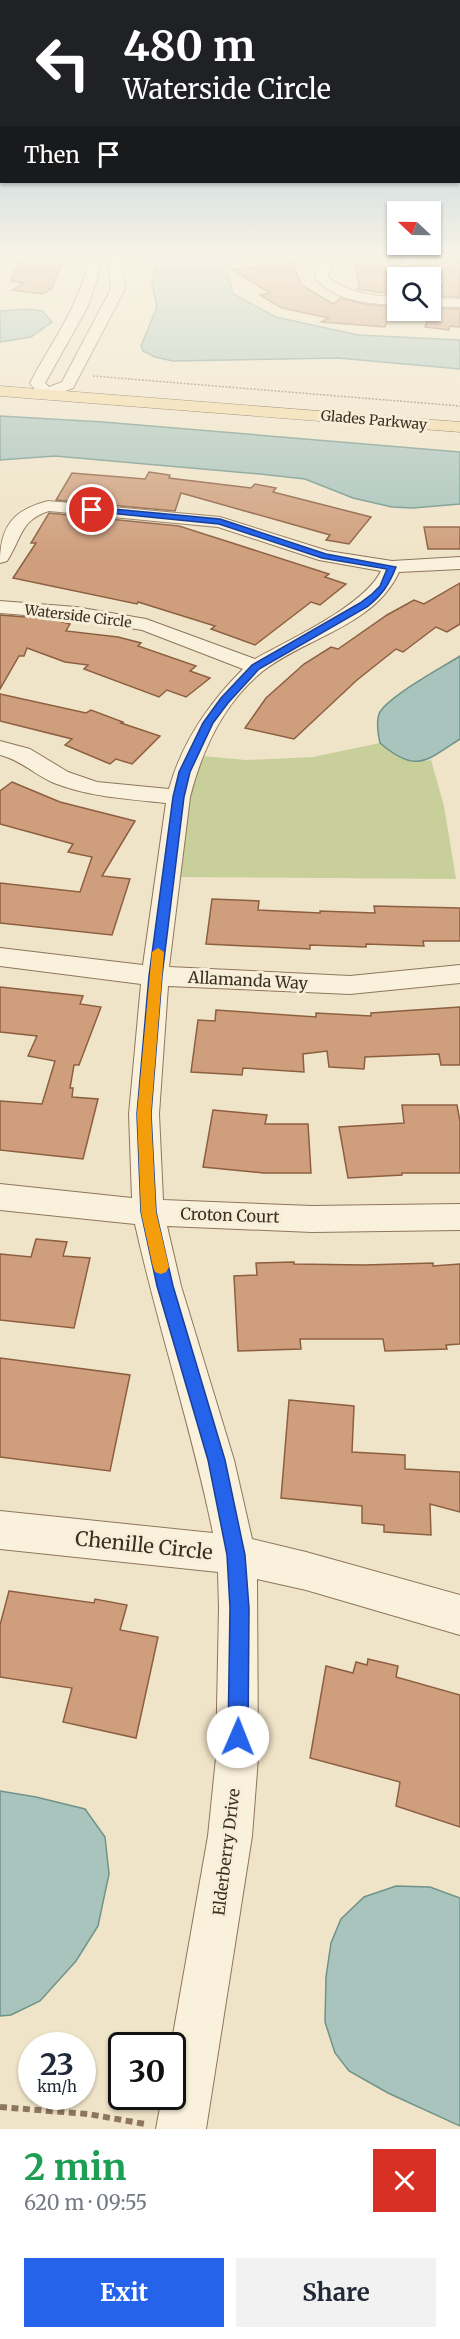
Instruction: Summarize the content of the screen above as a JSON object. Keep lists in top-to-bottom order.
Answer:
{
  "streets": {
    "main road": ["Glades Parkway"],
    "street": [
      "Waterside Circle",
      "Allamanda Way",
      "Croton Court",
      "Chenille Circle",
      "Elderberry Drive"
    ]
  },
  "crossings": [
    ["Waterside Circle", "Elderberry Drive"],
    ["Allamanda Way", "Elderberry Drive"],
    ["Croton Court", "Elderberry Drive"],
    ["Chenille Circle", "Elderberry Drive"]
  ],
  "north": "left",
  "page": {
    "turn": ["480 m", "Waterside Circle"],
    "then": "Then",
    "speed": "23 km/h",
    "limit": "30",
    "heading": ["2 min", "620 m · 09:55"],
    "buttons": ["Exit", "Share"]
  }
}
